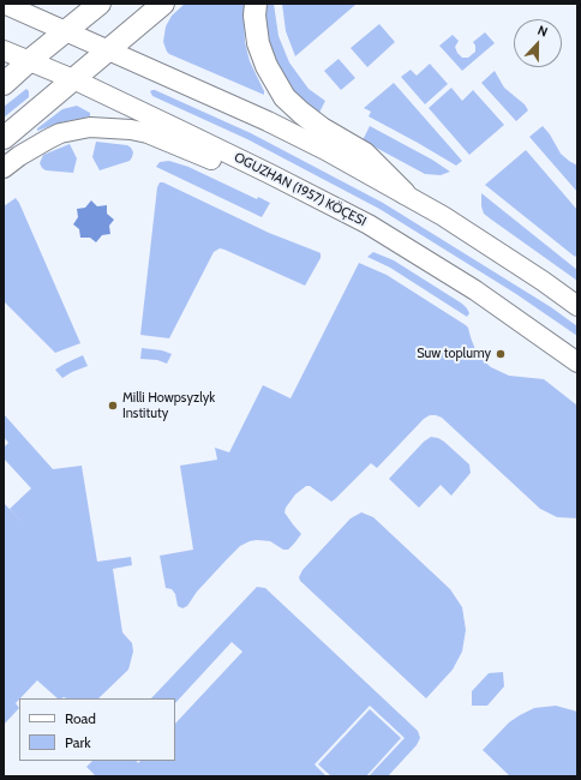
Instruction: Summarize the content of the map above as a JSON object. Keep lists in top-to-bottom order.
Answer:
{
  "streets": {
    "main road": ["OGUZHAN (1957) KÖÇESI"]
  },
  "places": ["Suw toplumy", "Milli Howpsyzlyk Instituty"],
  "legend": ["Road", "Park"],
  "north": "top"
}
